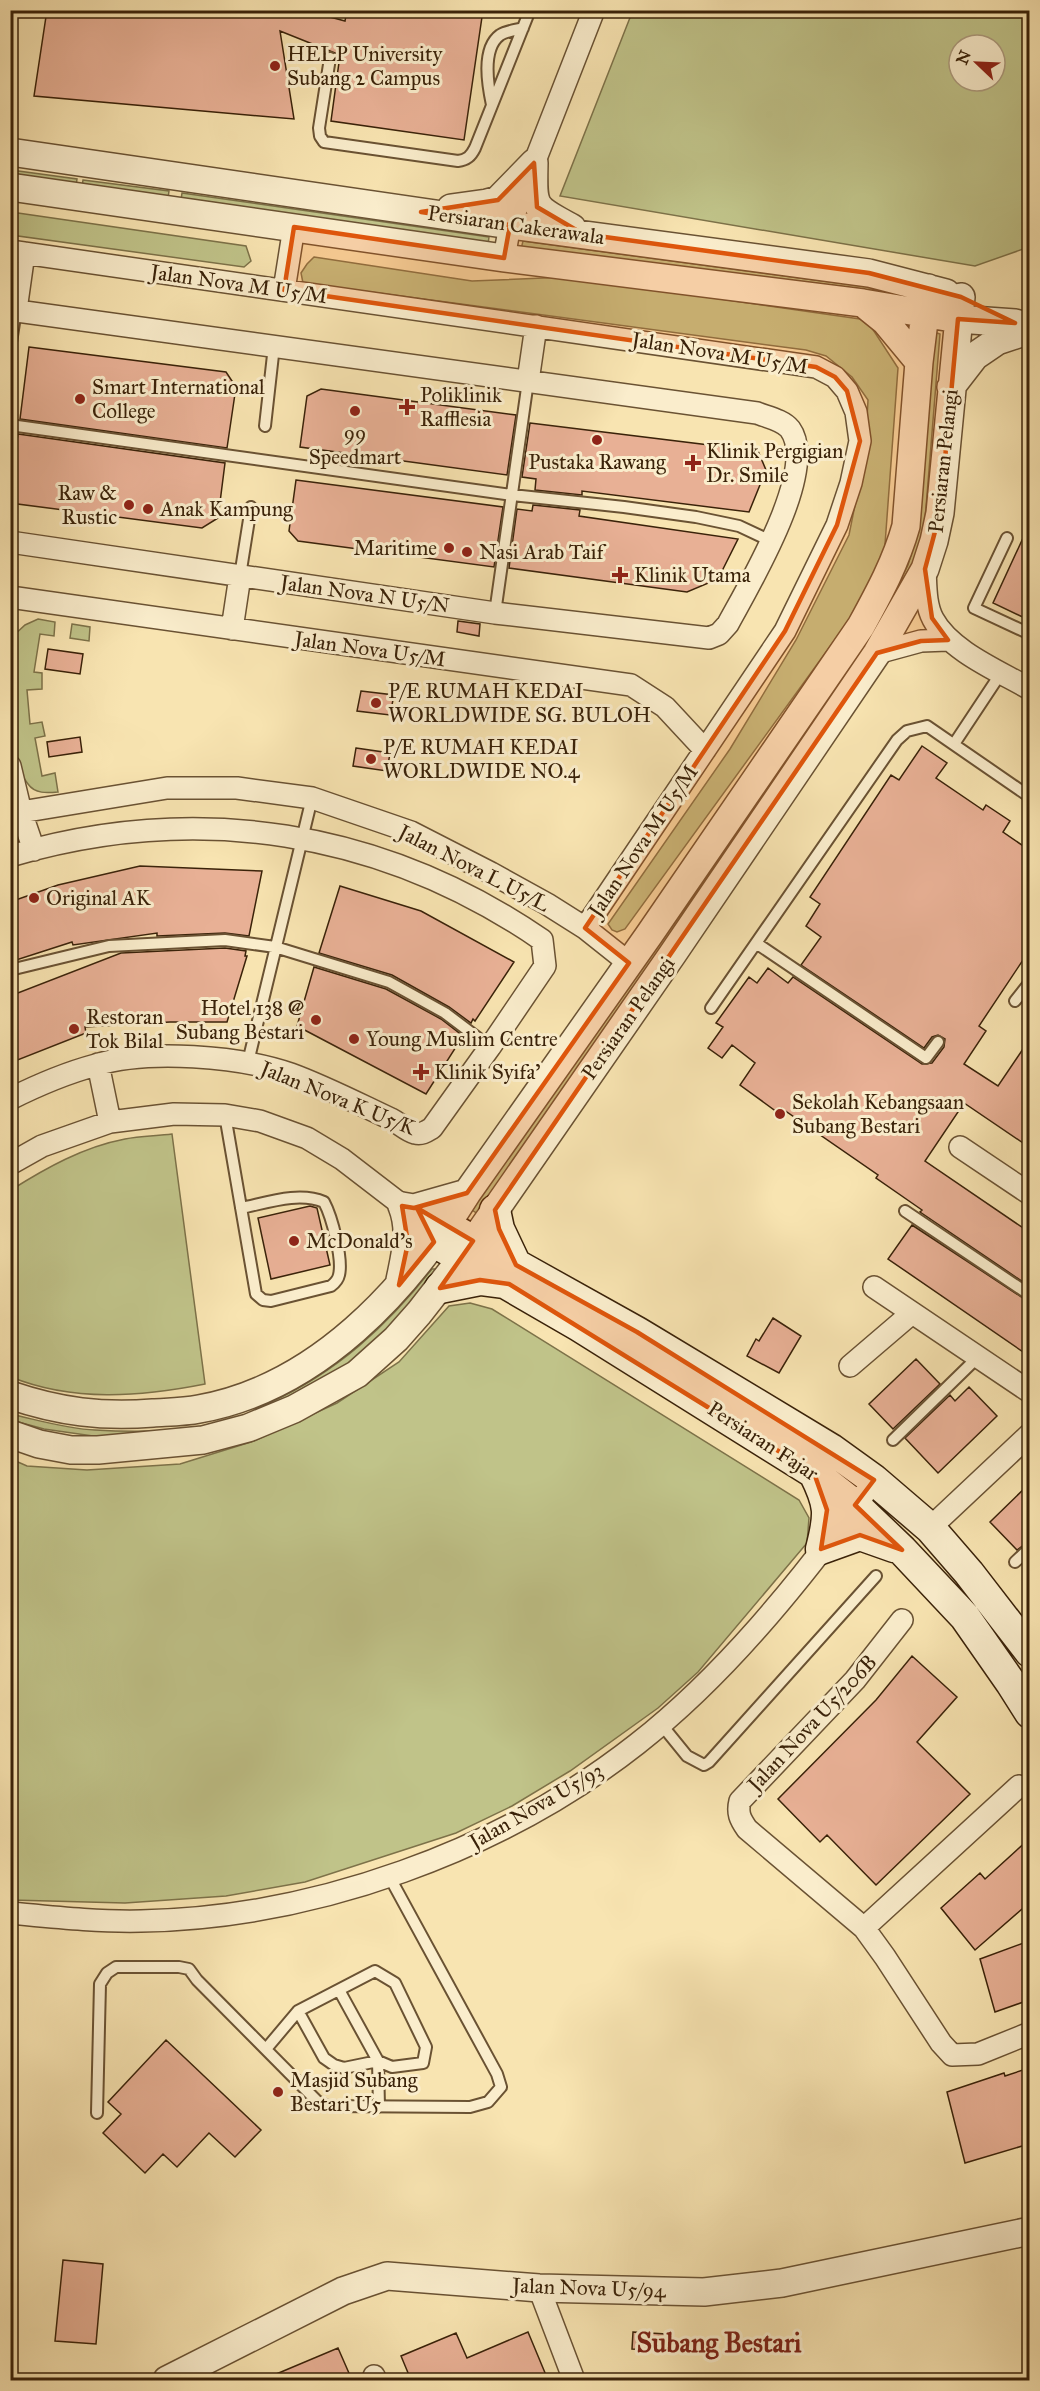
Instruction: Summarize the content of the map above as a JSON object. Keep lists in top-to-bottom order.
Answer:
{
  "streets": {
    "main road": ["Persiaran Fajar"],
    "street": [
      "Persiaran Cakerawala",
      "Jalan Nova M U5/M",
      "Persiaran Pelangi",
      "Jalan Nova N U5/N",
      "Jalan Nova U5/M",
      "Jalan Nova L U5/L",
      "Jalan Nova K U5/K",
      "Jalan Nova U5/206B",
      "Jalan Nova U5/93",
      "Jalan Nova U5/94"
    ]
  },
  "crossings": [
    ["Persiaran Cakerawala", "Persiaran Pelangi"],
    ["Jalan Nova M U5/M", "Jalan Nova U5/M"],
    ["Jalan Nova M U5/M", "Jalan Nova L U5/L"],
    ["Persiaran Pelangi", "Jalan Nova L U5/L"],
    ["Persiaran Fajar", "Jalan Nova U5/93"]
  ],
  "districts": ["Subang Bestari"],
  "places": {
    "other": [
      "HELP University Subang 2 Campus",
      "Smart International College",
      "99 Speedmart",
      "Pustaka Rawang",
      "Raw & Rustic",
      "Anak Kampung",
      "Maritime",
      "Nasi Arab Taif",
      "P/E RUMAH KEDAI WORLDWIDE SG. BULOH",
      "P/E RUMAH KEDAI WORLDWIDE NO.4",
      "Original AK",
      "Hotel 138 @ Subang Bestari",
      "Restoran Tok Bilal",
      "Young Muslim Centre",
      "Sekolah Kebangsaan Subang Bestari",
      "McDonald's",
      "Masjid Subang Bestari U5"
    ],
    "health": [
      "Poliklinik Rafflesia",
      "Klinik Pergigian Dr. Smile",
      "Klinik Utama",
      "Klinik Syifa'"
    ]
  },
  "north": "top left"
}
